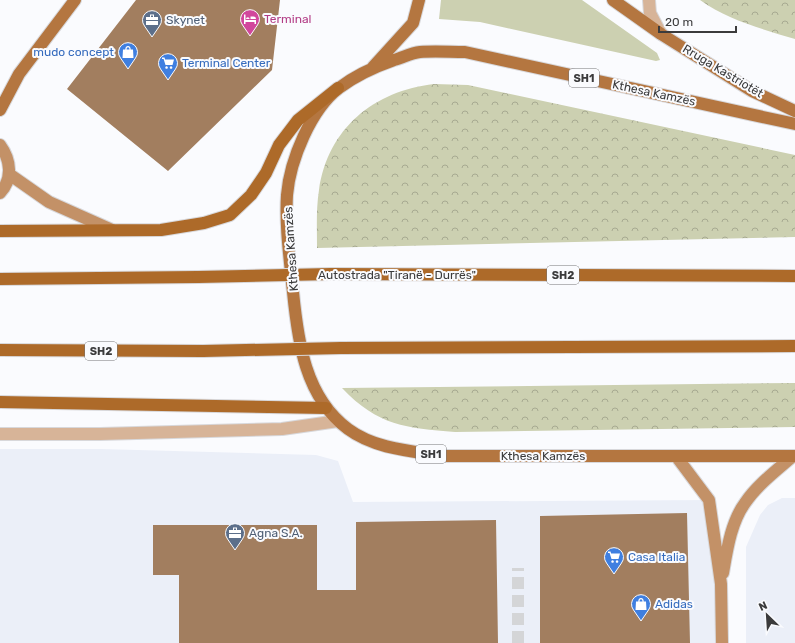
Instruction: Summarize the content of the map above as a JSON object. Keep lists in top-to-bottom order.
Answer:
{
  "streets": {
    "highway": ["Autostrada \"Tiranë - Durrës\"", "SH2"],
    "main road": ["Rruga Kastriotët", "SH1", "Kthesa Kamzës"]
  },
  "crossings": [
    ["SH1", "Kthesa Kamzës"]
  ],
  "places": {
    "hotel": ["Terminal"],
    "office": ["Skynet", "Agna S.A."],
    "shop": ["mudo concept", "Adidas"],
    "supermarket": ["Terminal Center", "Casa Italia"]
  },
  "scale_bar": "20 m",
  "north": "top left"
}
